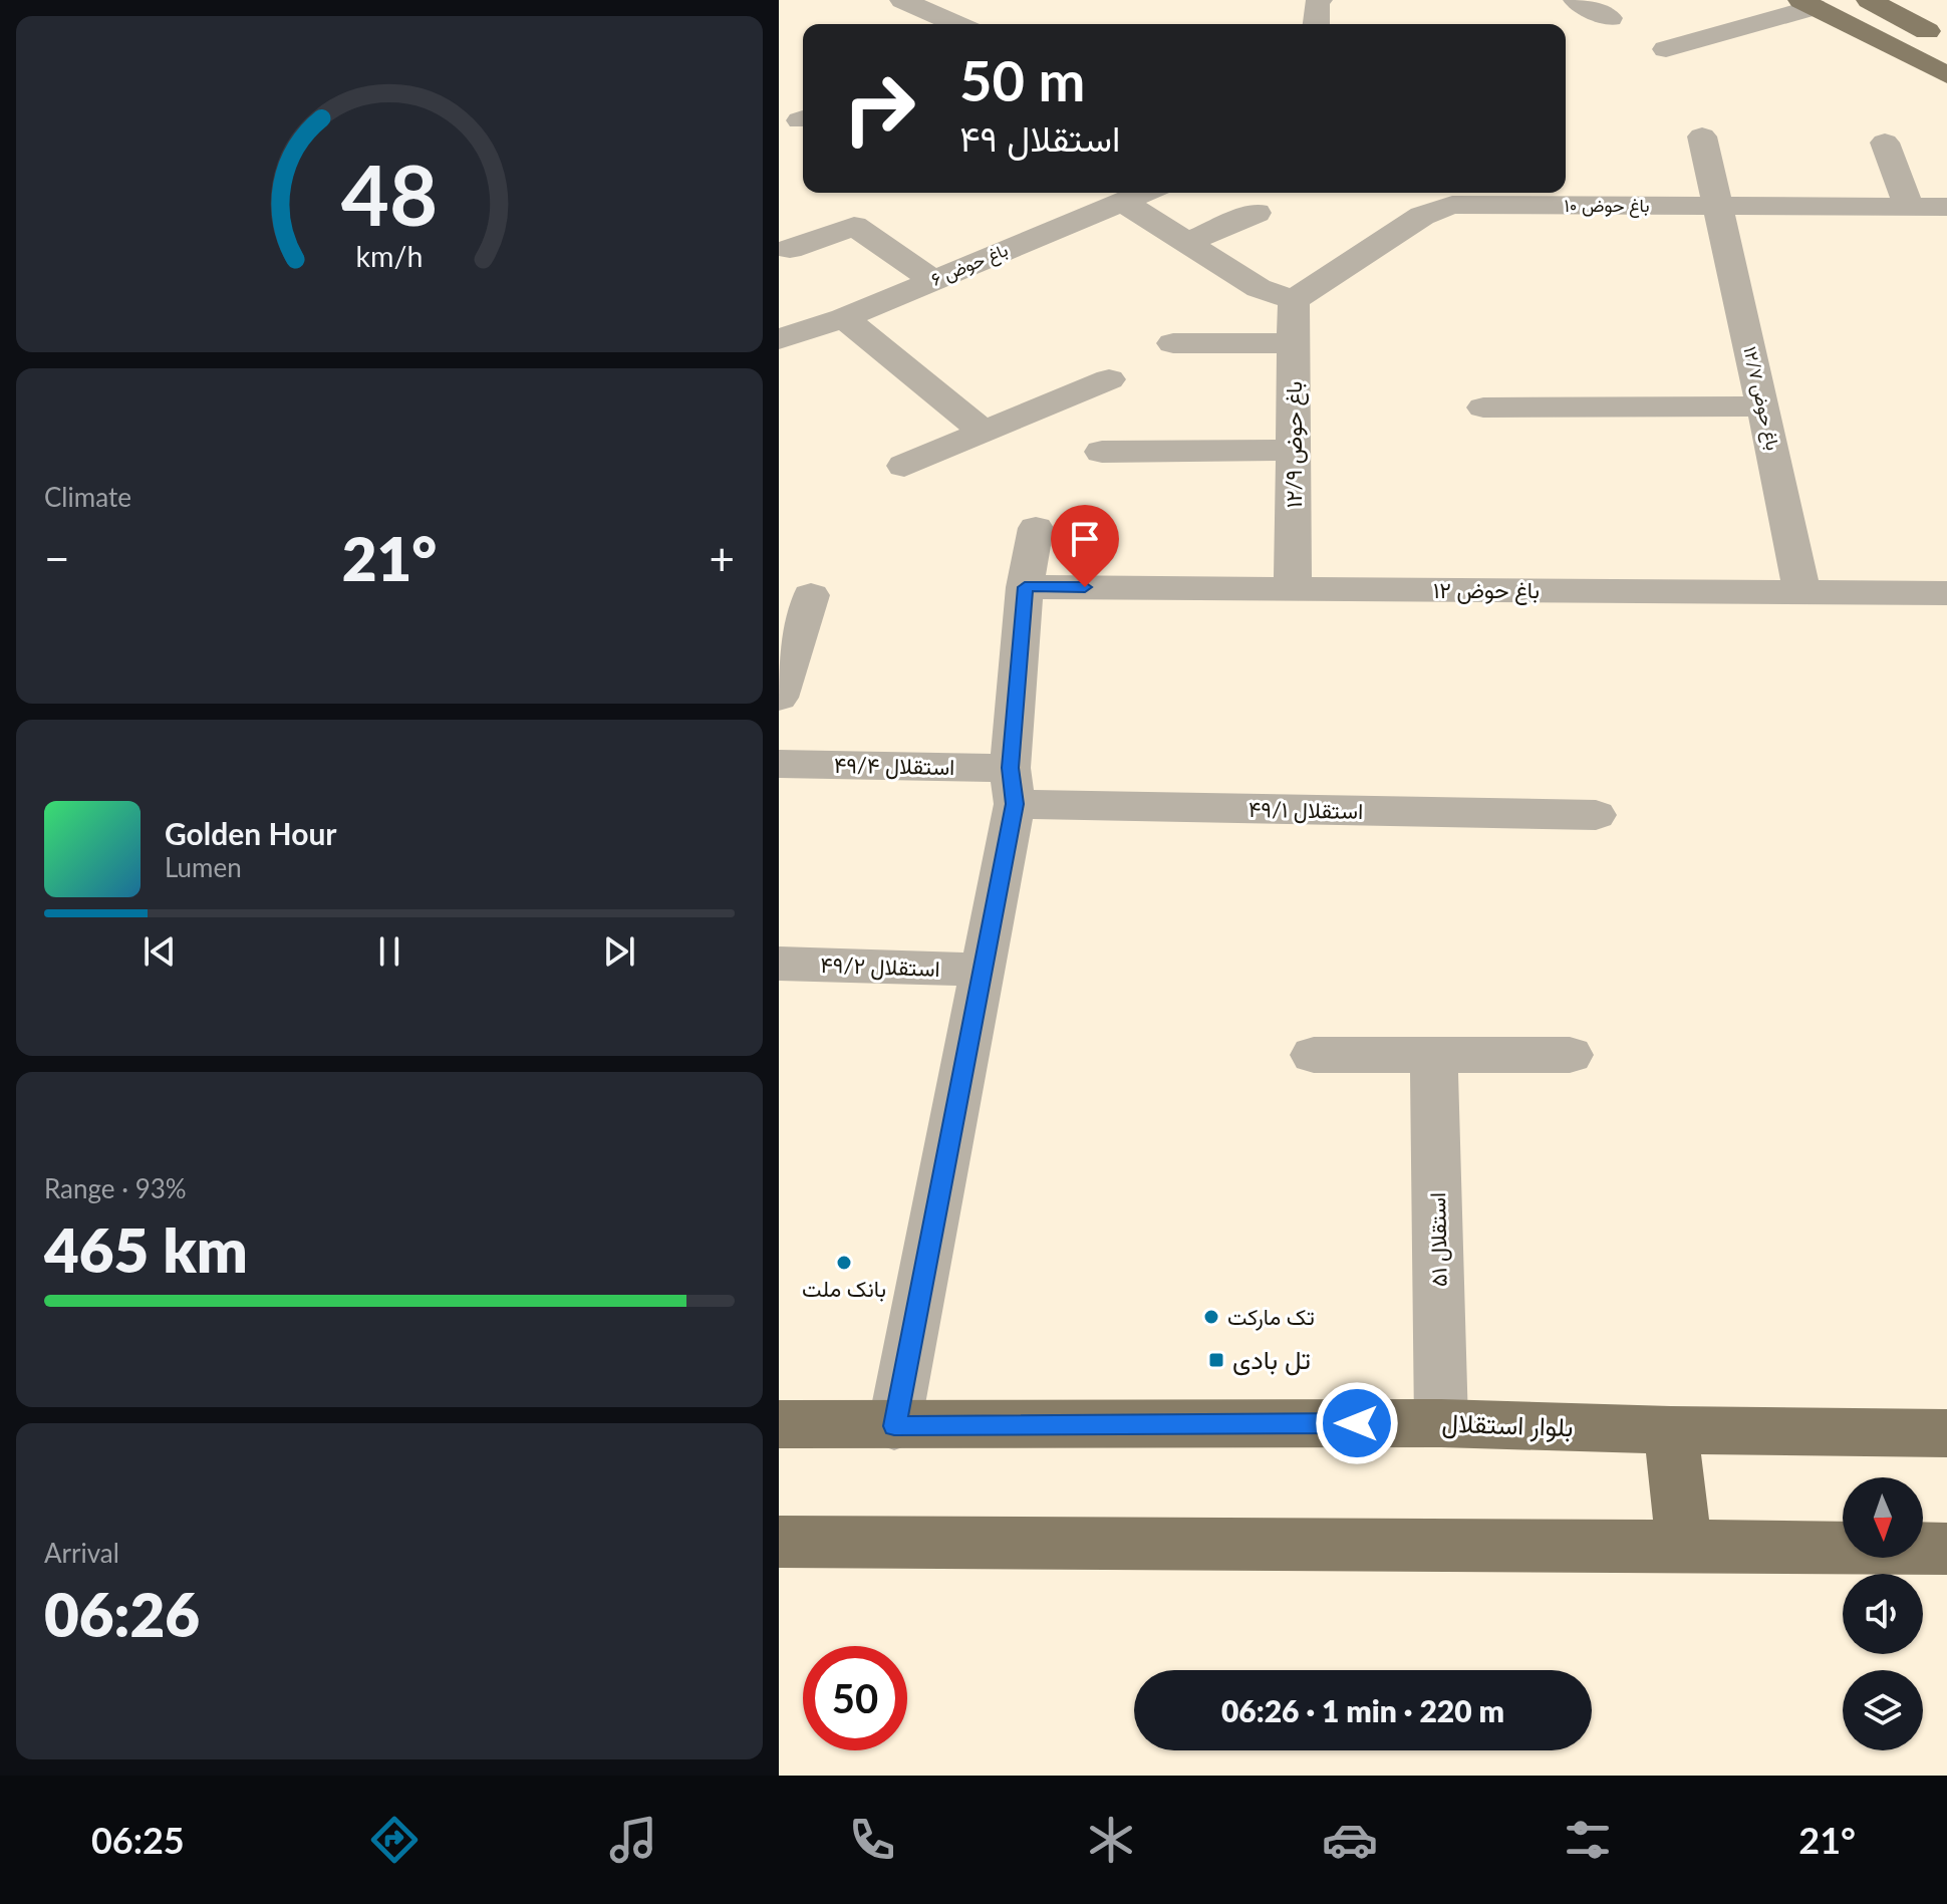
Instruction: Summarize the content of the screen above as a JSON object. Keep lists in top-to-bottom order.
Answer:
{
  "streets": {
    "main road": ["بلوار استقلال"],
    "street": [
      "۱۰ باغ حوض",
      "۶ باغ حوض",
      "۱۲/۷ باغ حوض",
      "۱۲/۹ باغ حوض",
      "۱۲ باغ حوض",
      "۴۹/۴ استقلال",
      "۴۹/۱ استقلال",
      "۴۹/۲ استقلال",
      "۵۱ استقلال"
    ]
  },
  "crossings": [
    ["۱۰ باغ حوض", "۱۲/۷ باغ حوض"],
    ["۱۰ باغ حوض", "۱۲/۹ باغ حوض"],
    ["۱۲/۷ باغ حوض", "۱۲ باغ حوض"],
    ["۱۲/۹ باغ حوض", "۱۲ باغ حوض"],
    ["۴۹/۴ استقلال", "۴۹/۱ استقلال"],
    ["۵۱ استقلال", "بلوار استقلال"]
  ],
  "places": {
    "other": ["بانک ملت", "تک مارکت"],
    "transit": ["تل بادی"]
  },
  "north": "bottom",
  "page": {
    "turn": ["50 m", "۴۹ استقلال"],
    "tile": [
      "Climate",
      ["Range · 93%", "465 km"],
      ["Arrival", "06:26"]
    ],
    "heat": ["−", "21°", "+"],
    "song": ["Golden Hour", "Lumen"],
    "limit": "50",
    "trip": "06:26 · 1 min · 220 m",
    "tabs": ["06:25", "21°"],
    "gauge": ["48", "km/h"]
  }
}
